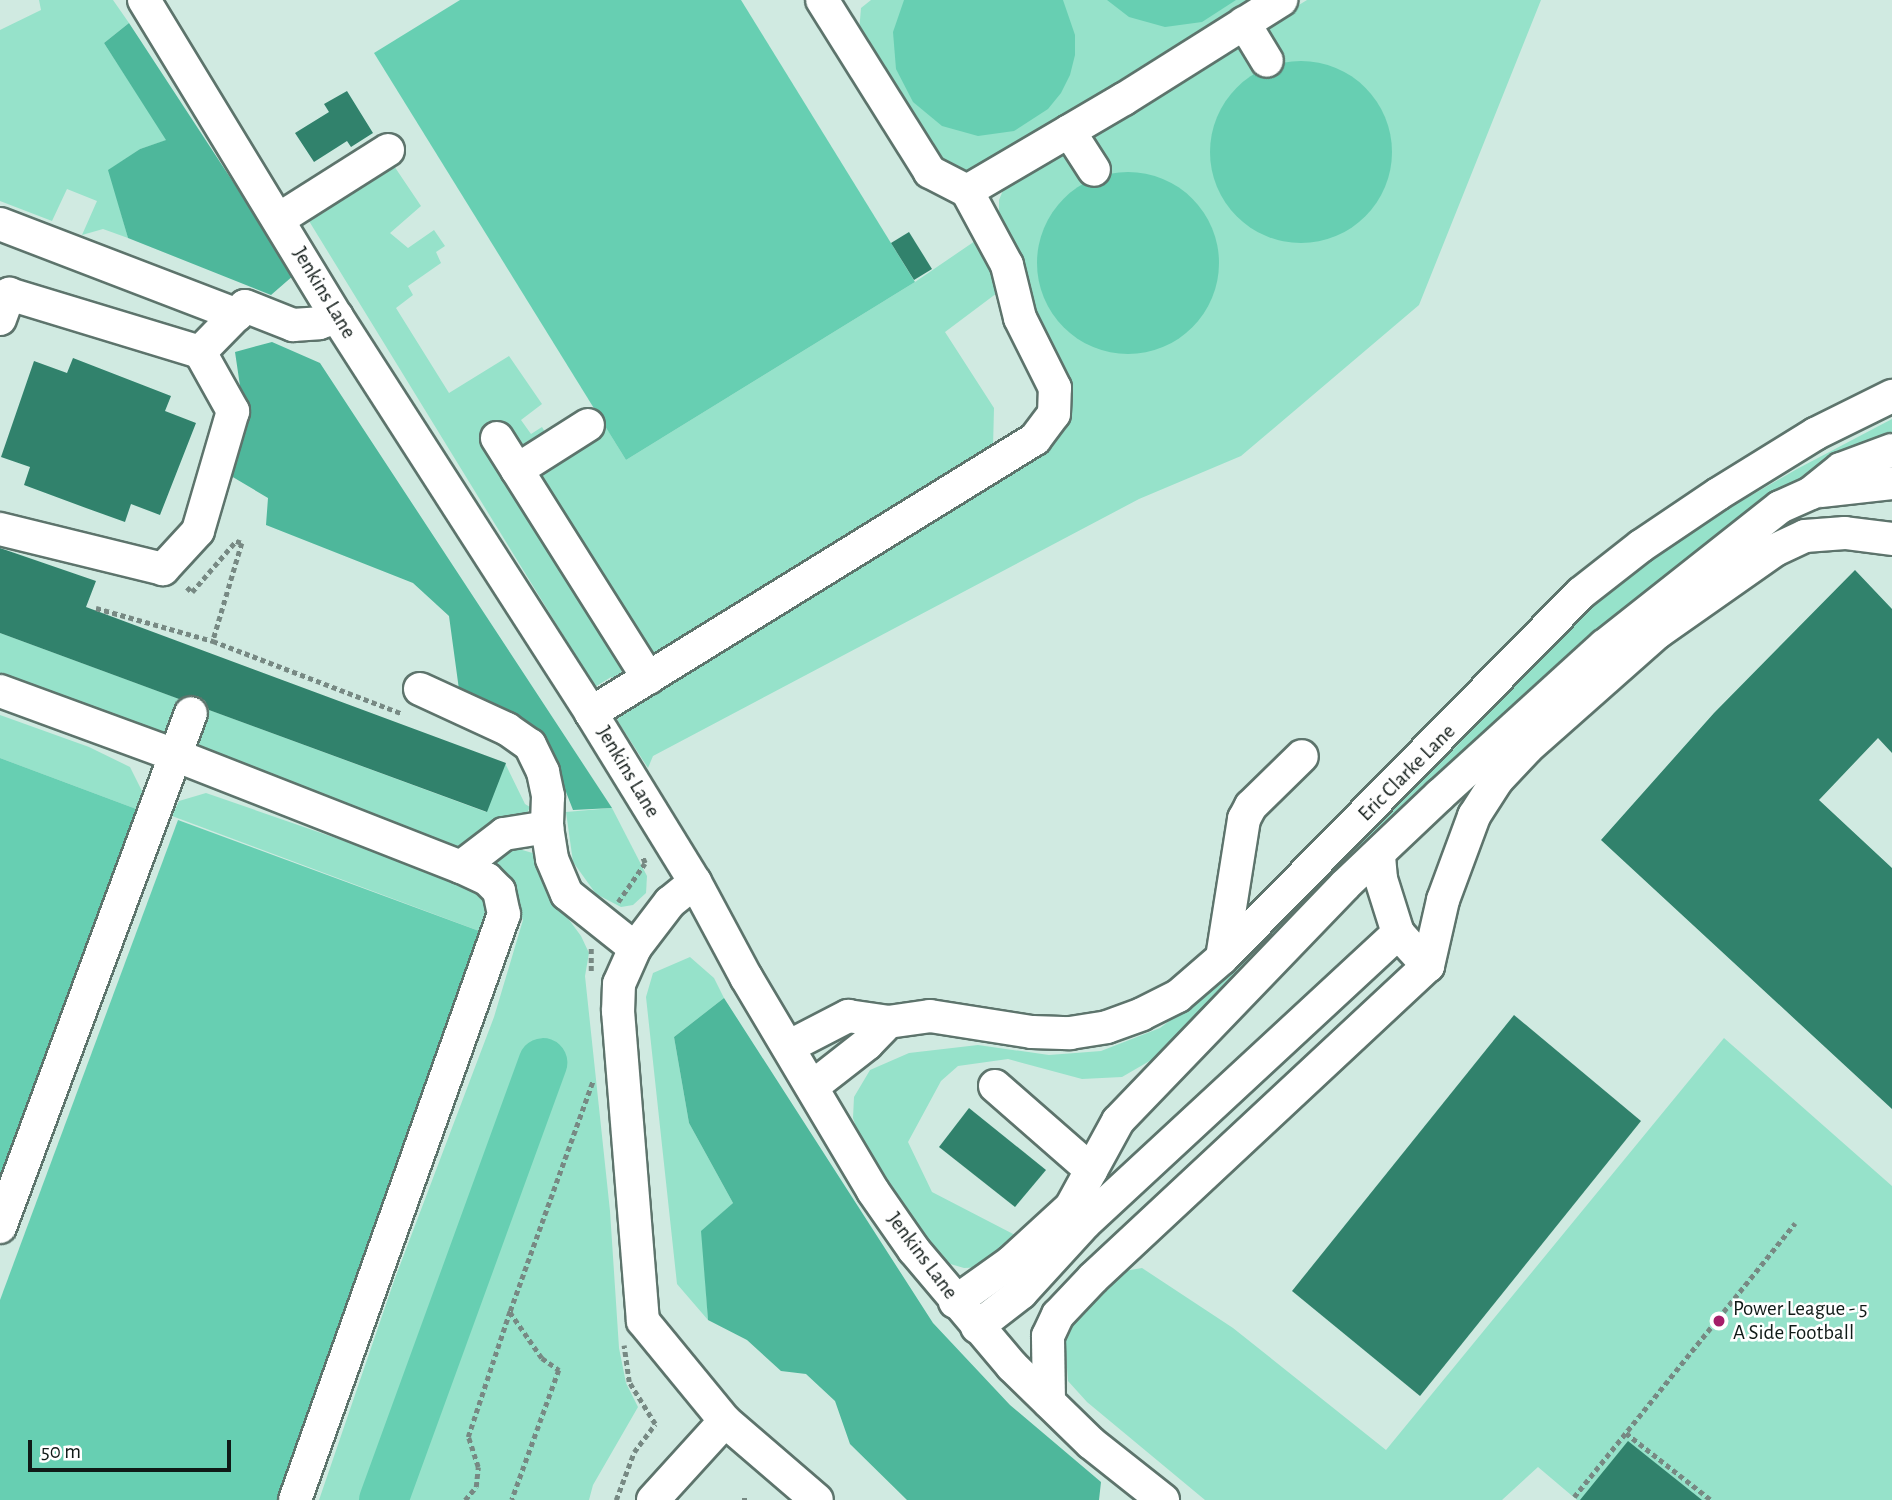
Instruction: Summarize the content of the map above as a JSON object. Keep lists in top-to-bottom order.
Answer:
{
  "streets": {
    "street": ["Jenkins Lane", "Eric Clarke Lane"]
  },
  "crossings": [
    ["Jenkins Lane", "Eric Clarke Lane"]
  ],
  "places": ["Power League - 5 A Side Football"],
  "scale_bar": "50 m"
}
